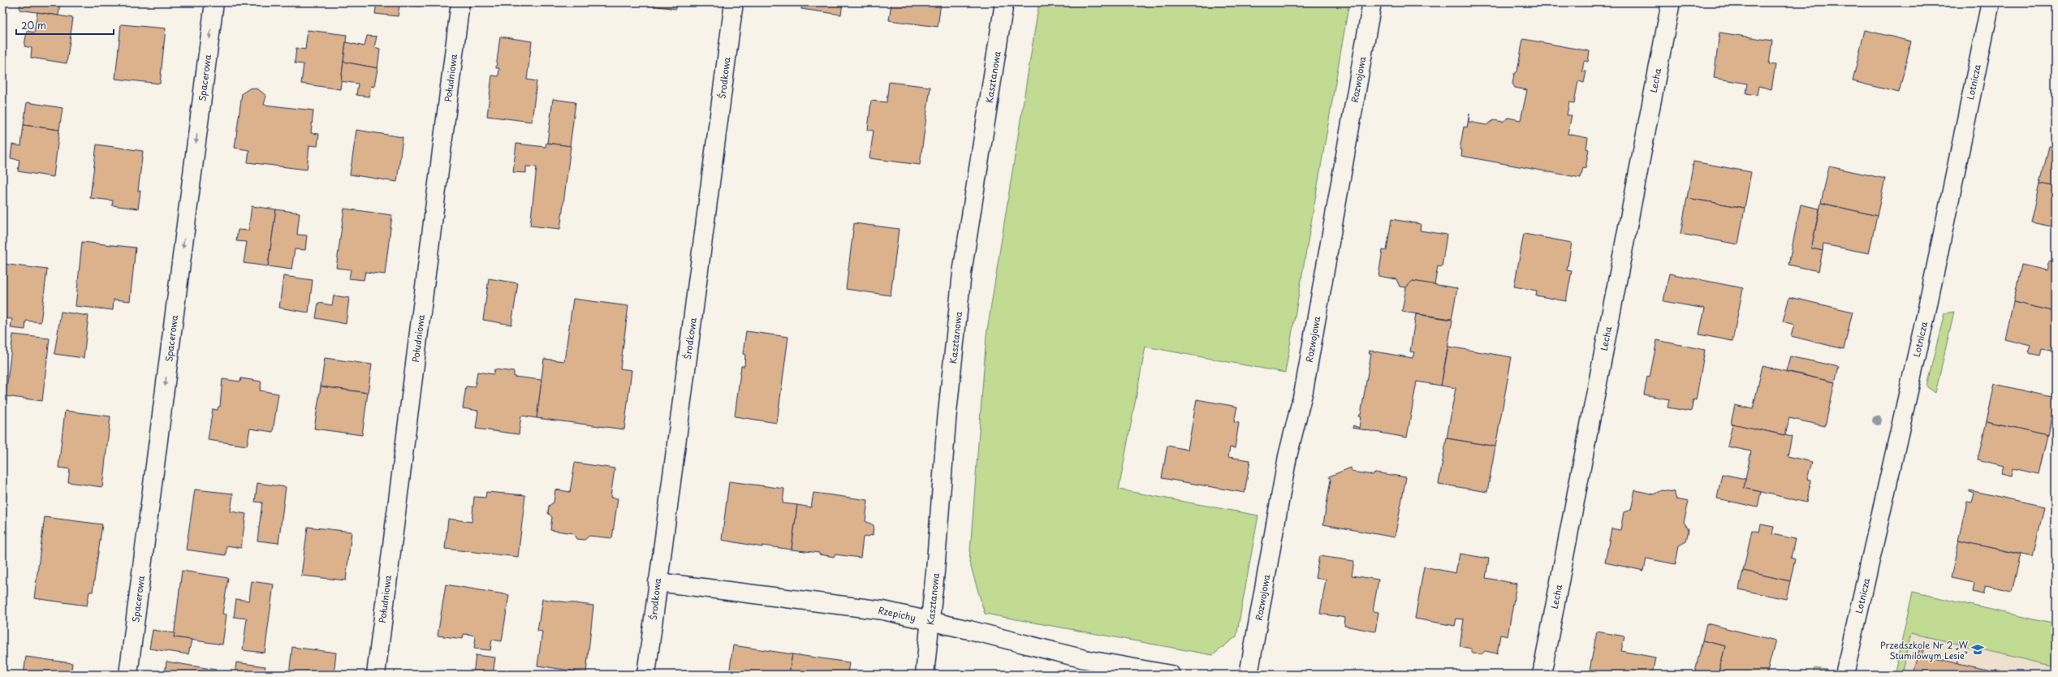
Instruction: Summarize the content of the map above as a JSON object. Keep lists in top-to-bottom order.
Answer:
{
  "streets": {
    "street": [
      "Kasztanowa",
      "Spacerowa",
      "Południowa",
      "Środkowa",
      "Rozwojowa",
      "Lecha",
      "Lotnicza",
      "Rzepichy"
    ]
  },
  "crossings": [
    ["Kasztanowa", "Rzepichy"],
    ["Środkowa", "Rzepichy"]
  ],
  "one_way": ["Spacerowa"],
  "places": {
    "school or university": ["Przedszkole Nr 2 „W Stumilowym Lesie”"]
  },
  "scale_bar": "20 m"
}
